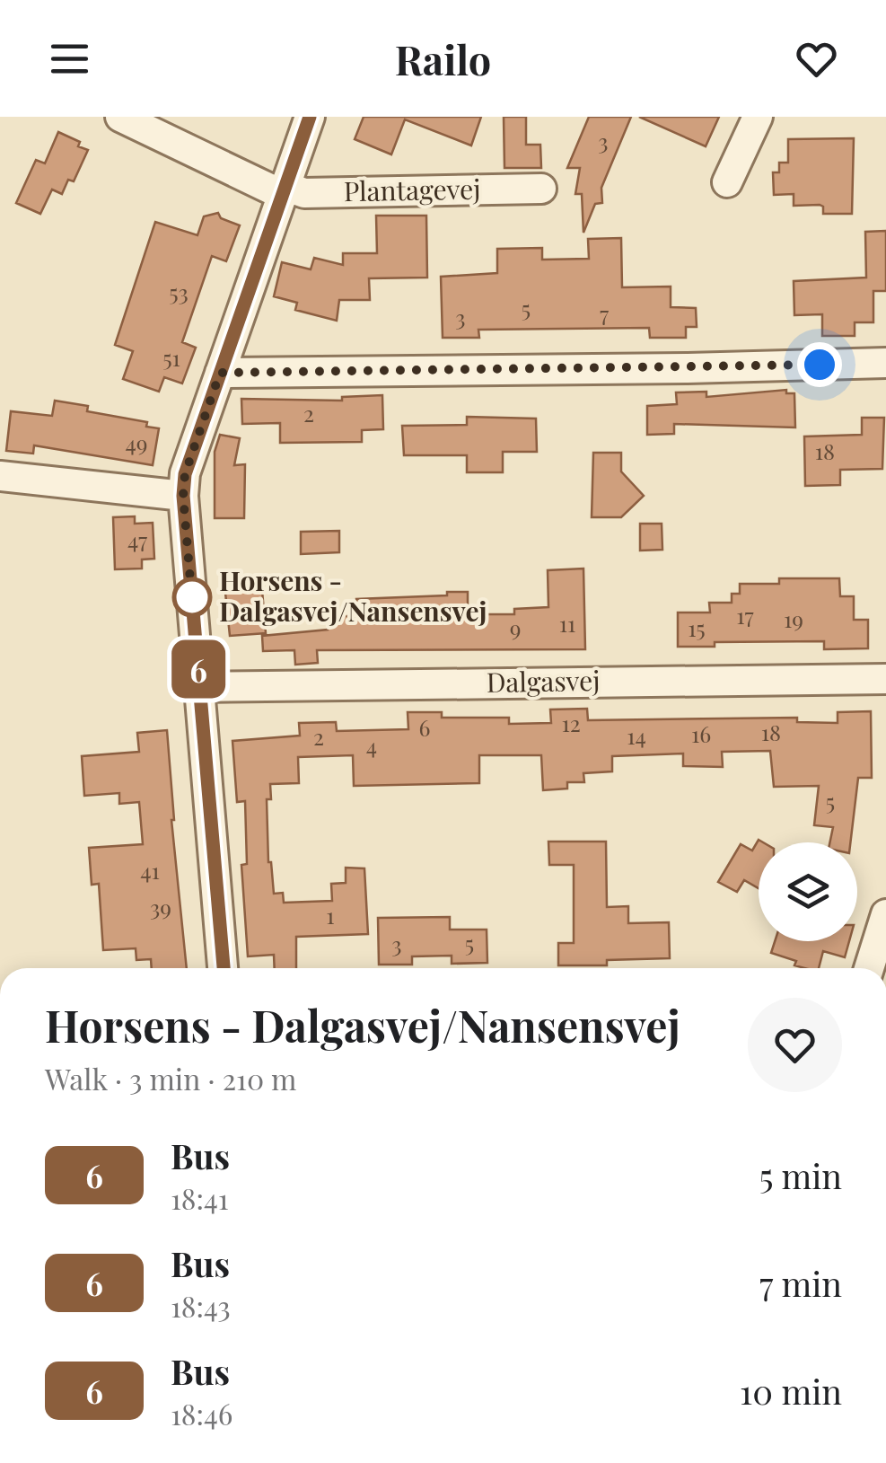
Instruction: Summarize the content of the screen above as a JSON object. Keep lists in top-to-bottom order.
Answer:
{
  "streets": {
    "street": ["Plantagevej", "Dalgasvej"]
  },
  "places": ["Horsens - Dalgasvej/Nansensvej"],
  "lines": ["bus line 6"],
  "house_numbers": [
    "3",
    "53",
    "5",
    "7",
    "3",
    "51",
    "2",
    "49",
    "18",
    "47",
    "17",
    "19",
    "11",
    "9",
    "15",
    "12",
    "6",
    "18",
    "16",
    "14",
    "2",
    "4",
    "5",
    "41",
    "39",
    "1",
    "5",
    "3"
  ],
  "page": {
    "header": "Railo",
    "on_map": "6",
    "heading": ["Horsens - Dalgasvej/Nansensvej", "Walk · 3 min · 210 m"],
    "list": [
      {
        "mark": "6",
        "name": "Bus",
        "note": "18:41",
        "value": "5 min"
      },
      {
        "mark": "6",
        "name": "Bus",
        "note": "18:43",
        "value": "7 min"
      },
      {
        "mark": "6",
        "name": "Bus",
        "note": "18:46",
        "value": "10 min"
      }
    ]
  }
}
